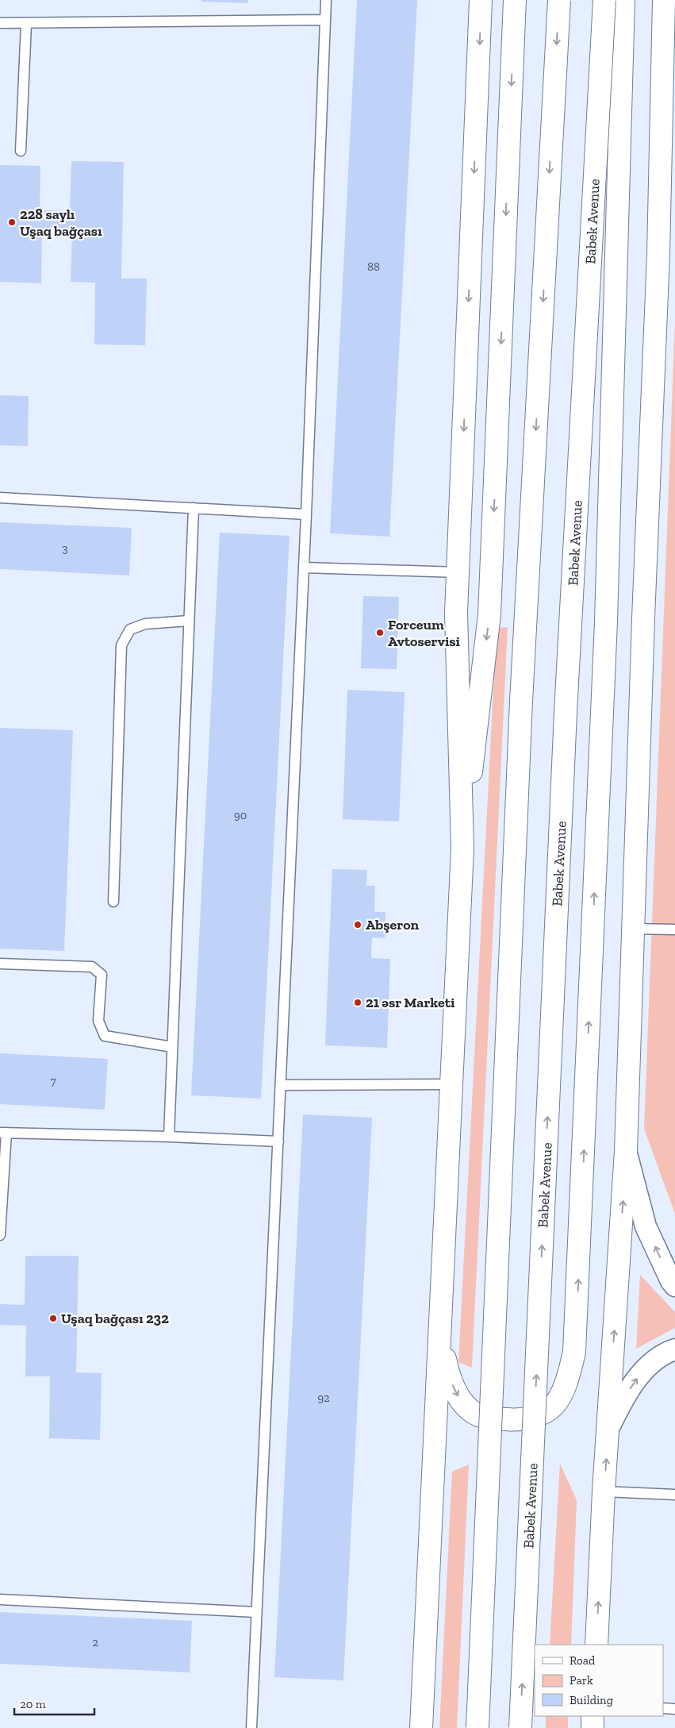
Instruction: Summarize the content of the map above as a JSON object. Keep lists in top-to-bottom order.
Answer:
{
  "streets": {
    "main road": ["Babek Avenue"]
  },
  "places": [
    "228 saylı Uşaq bağçası",
    "Forceum Avtoservisi",
    "Abşeron",
    "21 əsr Marketi",
    "Uşaq bağçası 232"
  ],
  "house_numbers": [
    "88",
    "3",
    "90",
    "7",
    "92",
    "2"
  ],
  "legend": ["Road", "Park", "Building"],
  "scale_bar": "20 m"
}
